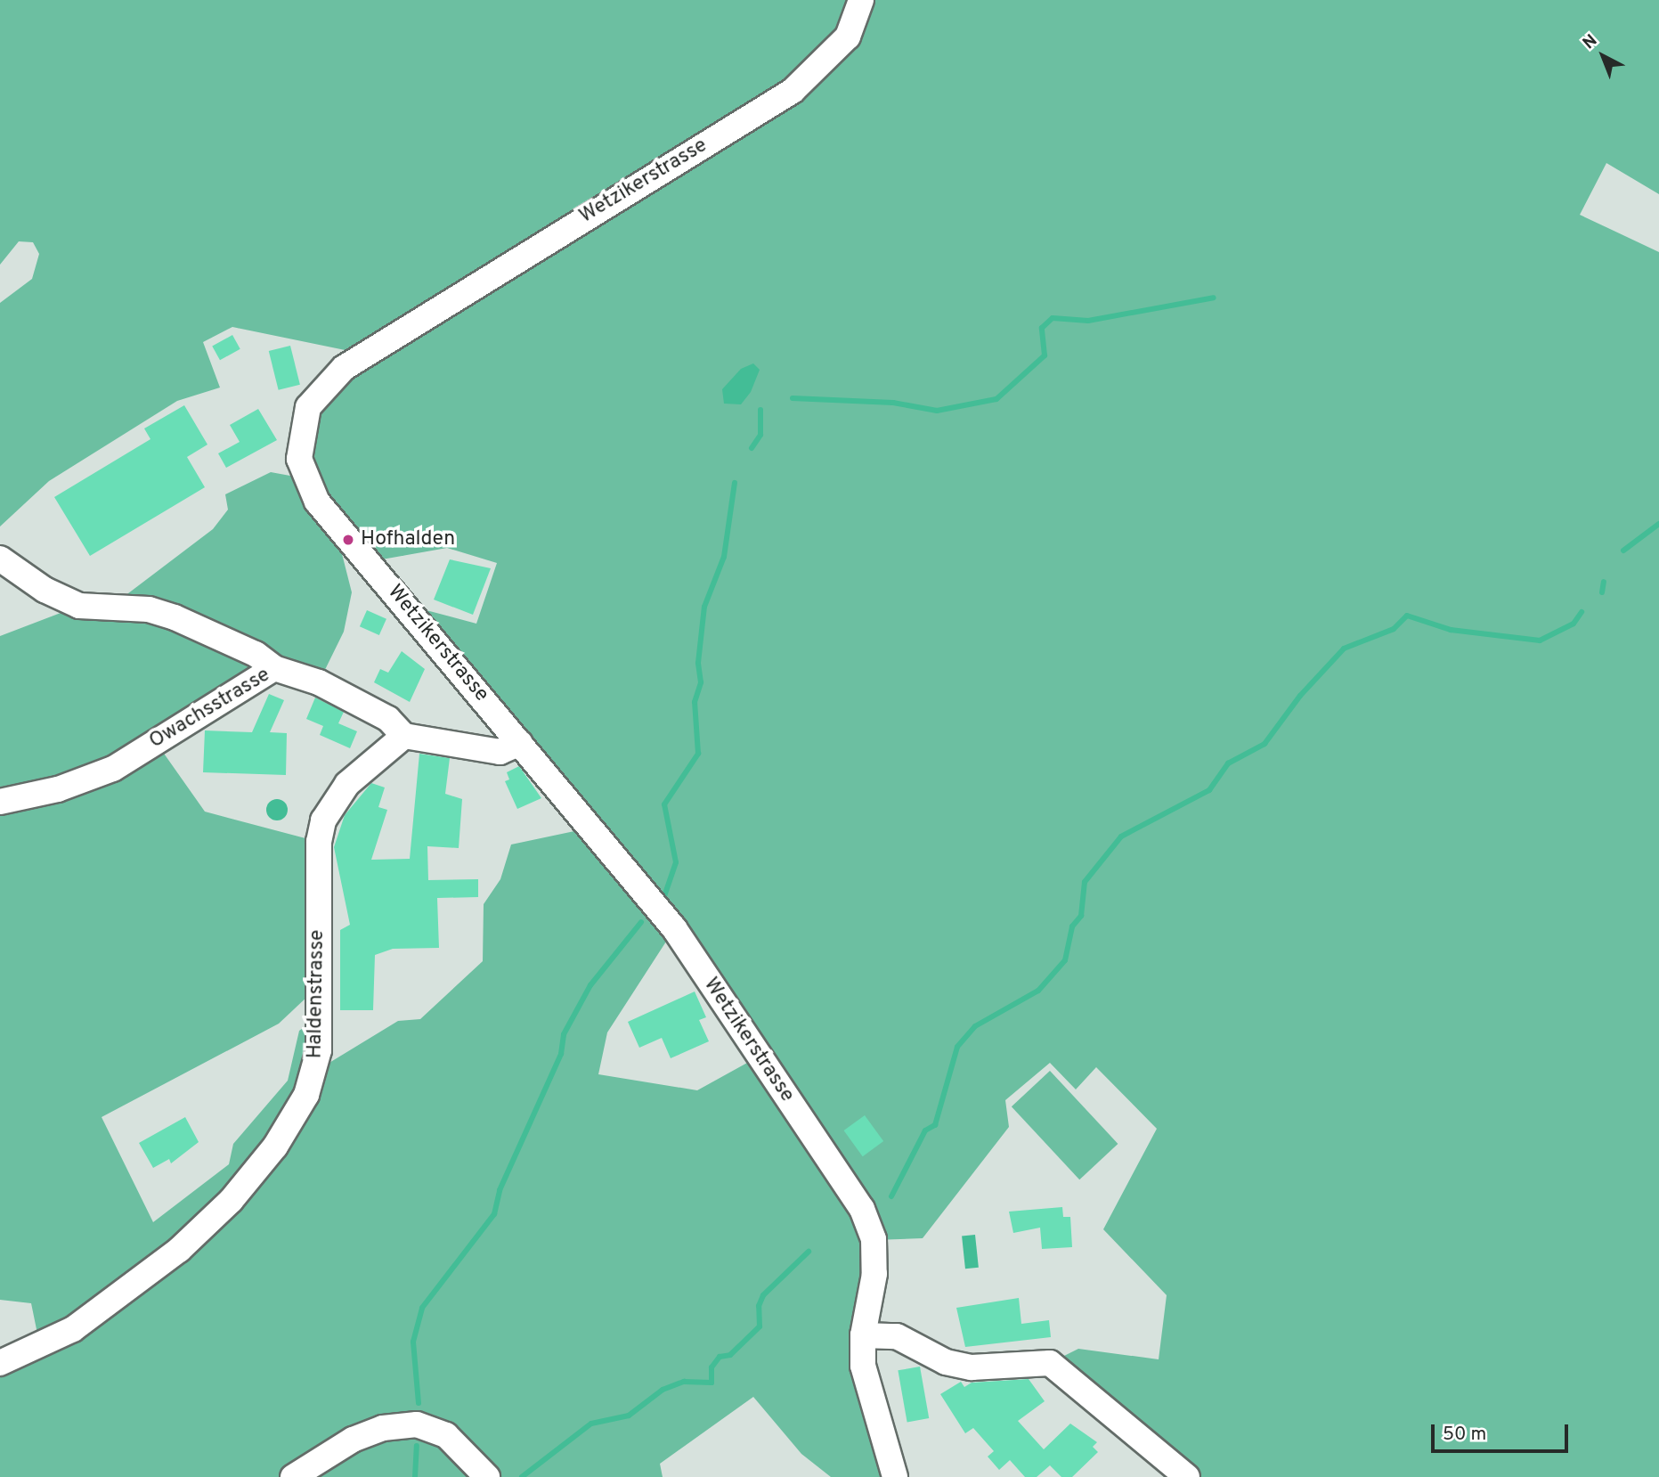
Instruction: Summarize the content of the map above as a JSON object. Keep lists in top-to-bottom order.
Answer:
{
  "streets": {
    "street": ["Wetzikerstrasse", "Owachsstrasse", "Haldenstrasse"]
  },
  "crossings": [
    ["Owachsstrasse", "Haldenstrasse"]
  ],
  "places": ["Hofhalden"],
  "scale_bar": "50 m",
  "north": "top left"
}
